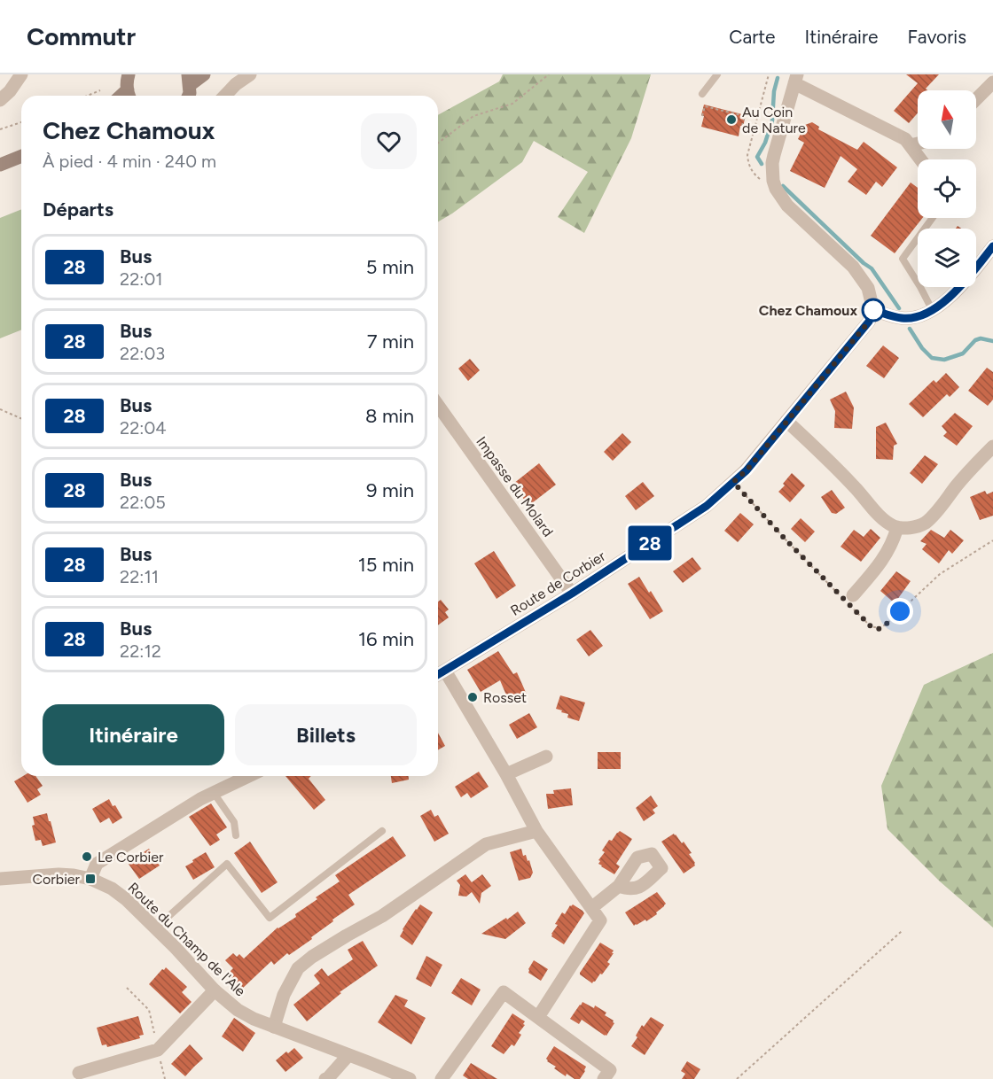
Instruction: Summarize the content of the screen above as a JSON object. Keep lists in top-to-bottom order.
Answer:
{
  "streets": {
    "street": ["Impasse du Molard", "Route de Corbier", "Route du Champ de l'Ale"]
  },
  "crossings": [
    ["Impasse du Molard", "Route de Corbier"]
  ],
  "places": {
    "other": [
      "Au Coin de Nature",
      "Chez Chamoux",
      "Rosset",
      "Le Corbier"
    ],
    "transit": ["Corbier"]
  },
  "lines": ["bus line 28"],
  "north": "top",
  "page": {
    "header": "Commutr",
    "nav": ["Carte", "Itinéraire", "Favoris"],
    "on_map": "28",
    "heading": [
      ["Chez Chamoux", "À pied · 4 min · 240 m"],
      "Départs"
    ],
    "list": [
      {
        "mark": "28",
        "name": "Bus",
        "note": "22:01",
        "value": "5 min"
      },
      {
        "mark": "28",
        "name": "Bus",
        "note": "22:03",
        "value": "7 min"
      },
      {
        "mark": "28",
        "name": "Bus",
        "note": "22:04",
        "value": "8 min"
      },
      {
        "mark": "28",
        "name": "Bus",
        "note": "22:05",
        "value": "9 min"
      },
      {
        "mark": "28",
        "name": "Bus",
        "note": "22:11",
        "value": "15 min"
      },
      {
        "mark": "28",
        "name": "Bus",
        "note": "22:12",
        "value": "16 min"
      }
    ],
    "buttons": ["Itinéraire", "Billets"]
  }
}
